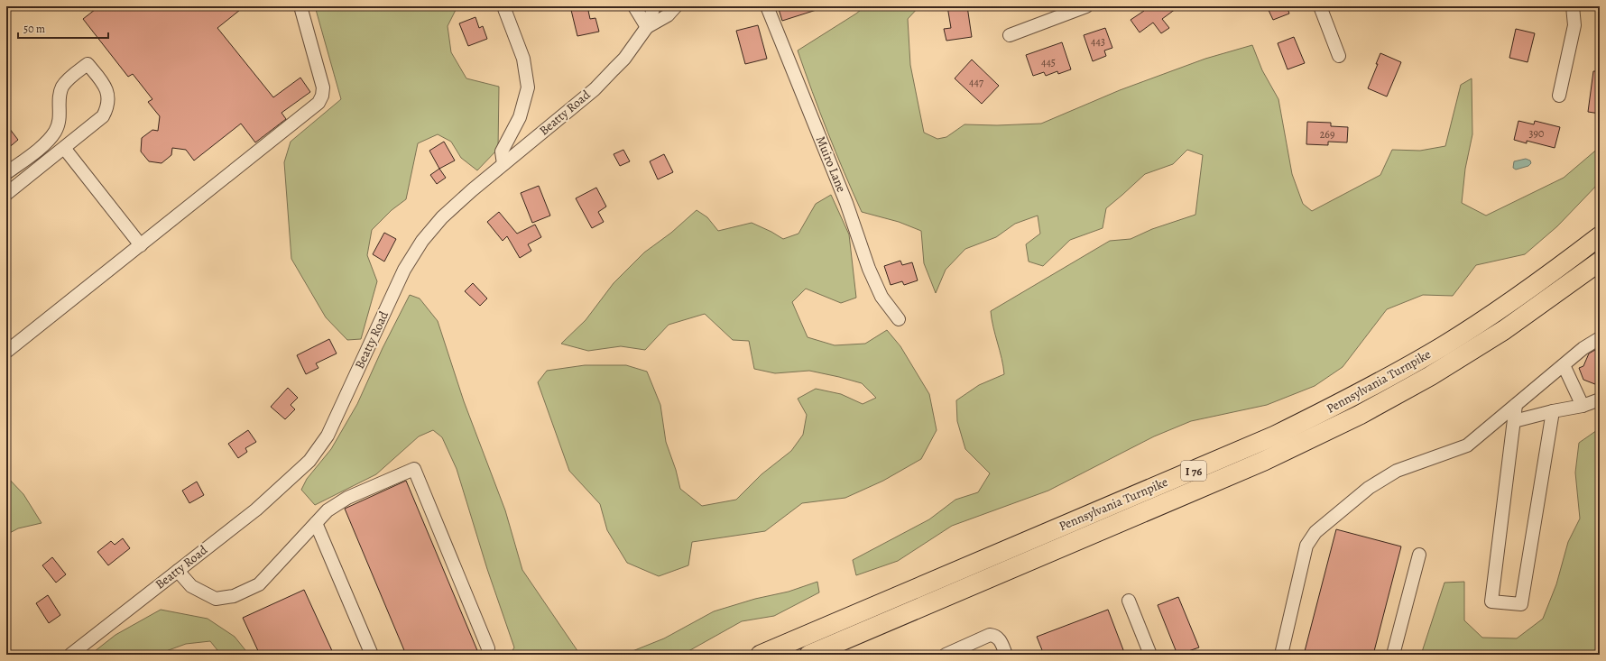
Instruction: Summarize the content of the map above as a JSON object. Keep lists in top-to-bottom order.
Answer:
{
  "streets": {
    "highway": ["Pennsylvania Turnpike", "I 76"],
    "street": ["Beatty Road", "Muiro Lane"]
  },
  "house_numbers": [
    "443",
    "445",
    "447",
    "390",
    "269"
  ],
  "scale_bar": "50 m"
}
